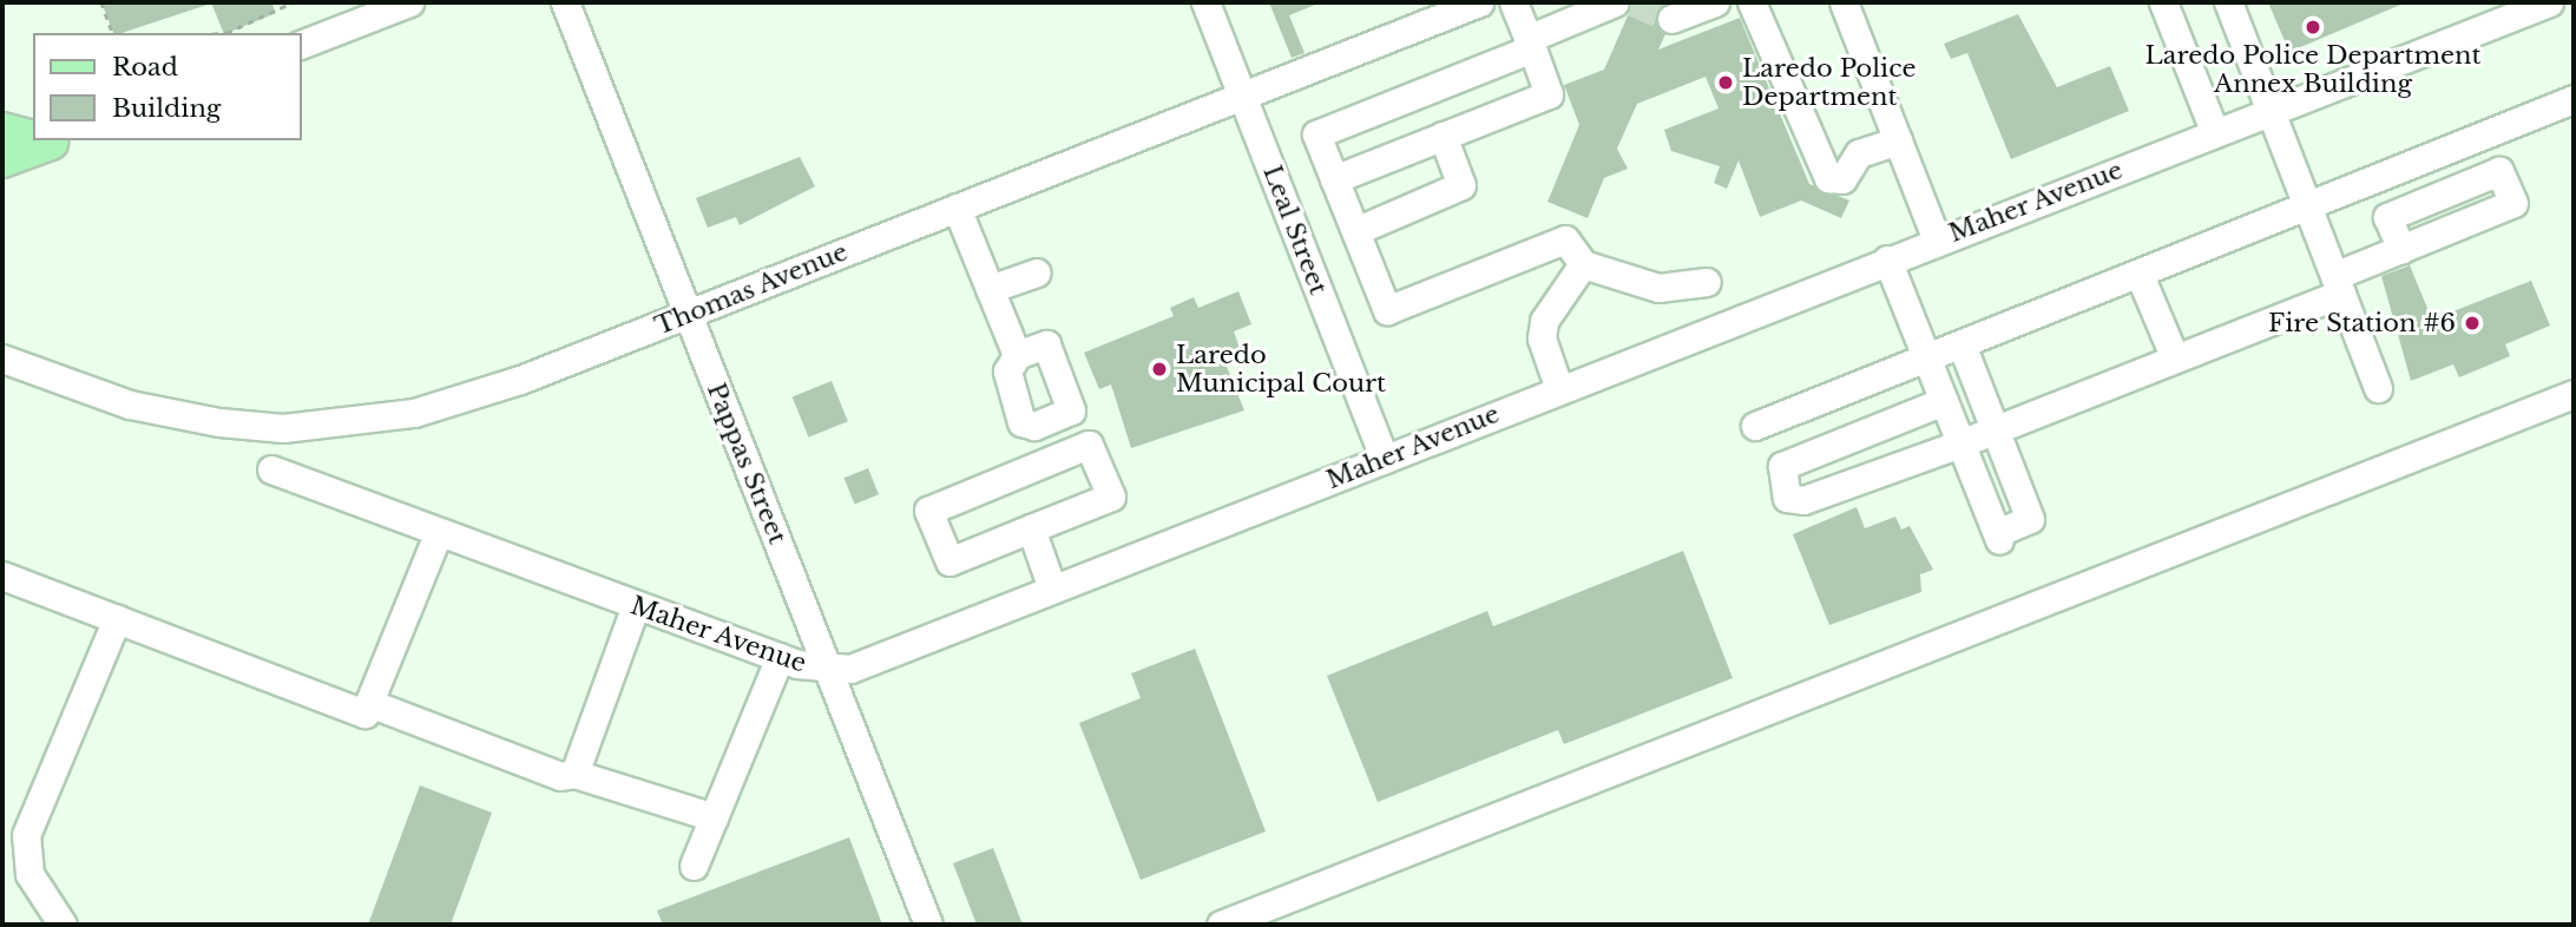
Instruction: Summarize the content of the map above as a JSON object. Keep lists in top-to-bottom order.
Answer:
{
  "streets": {
    "street": [
      "Maher Avenue",
      "Leal Street",
      "Thomas Avenue",
      "Pappas Street"
    ]
  },
  "crossings": [
    ["Maher Avenue", "Leal Street"],
    ["Maher Avenue", "Pappas Street"],
    ["Leal Street", "Thomas Avenue"],
    ["Thomas Avenue", "Pappas Street"]
  ],
  "places": [
    "Laredo Police Department Annex Building",
    "Laredo Police Department",
    "Fire Station #6",
    "Laredo Municipal Court"
  ],
  "legend": ["Road", "Building"]
}
